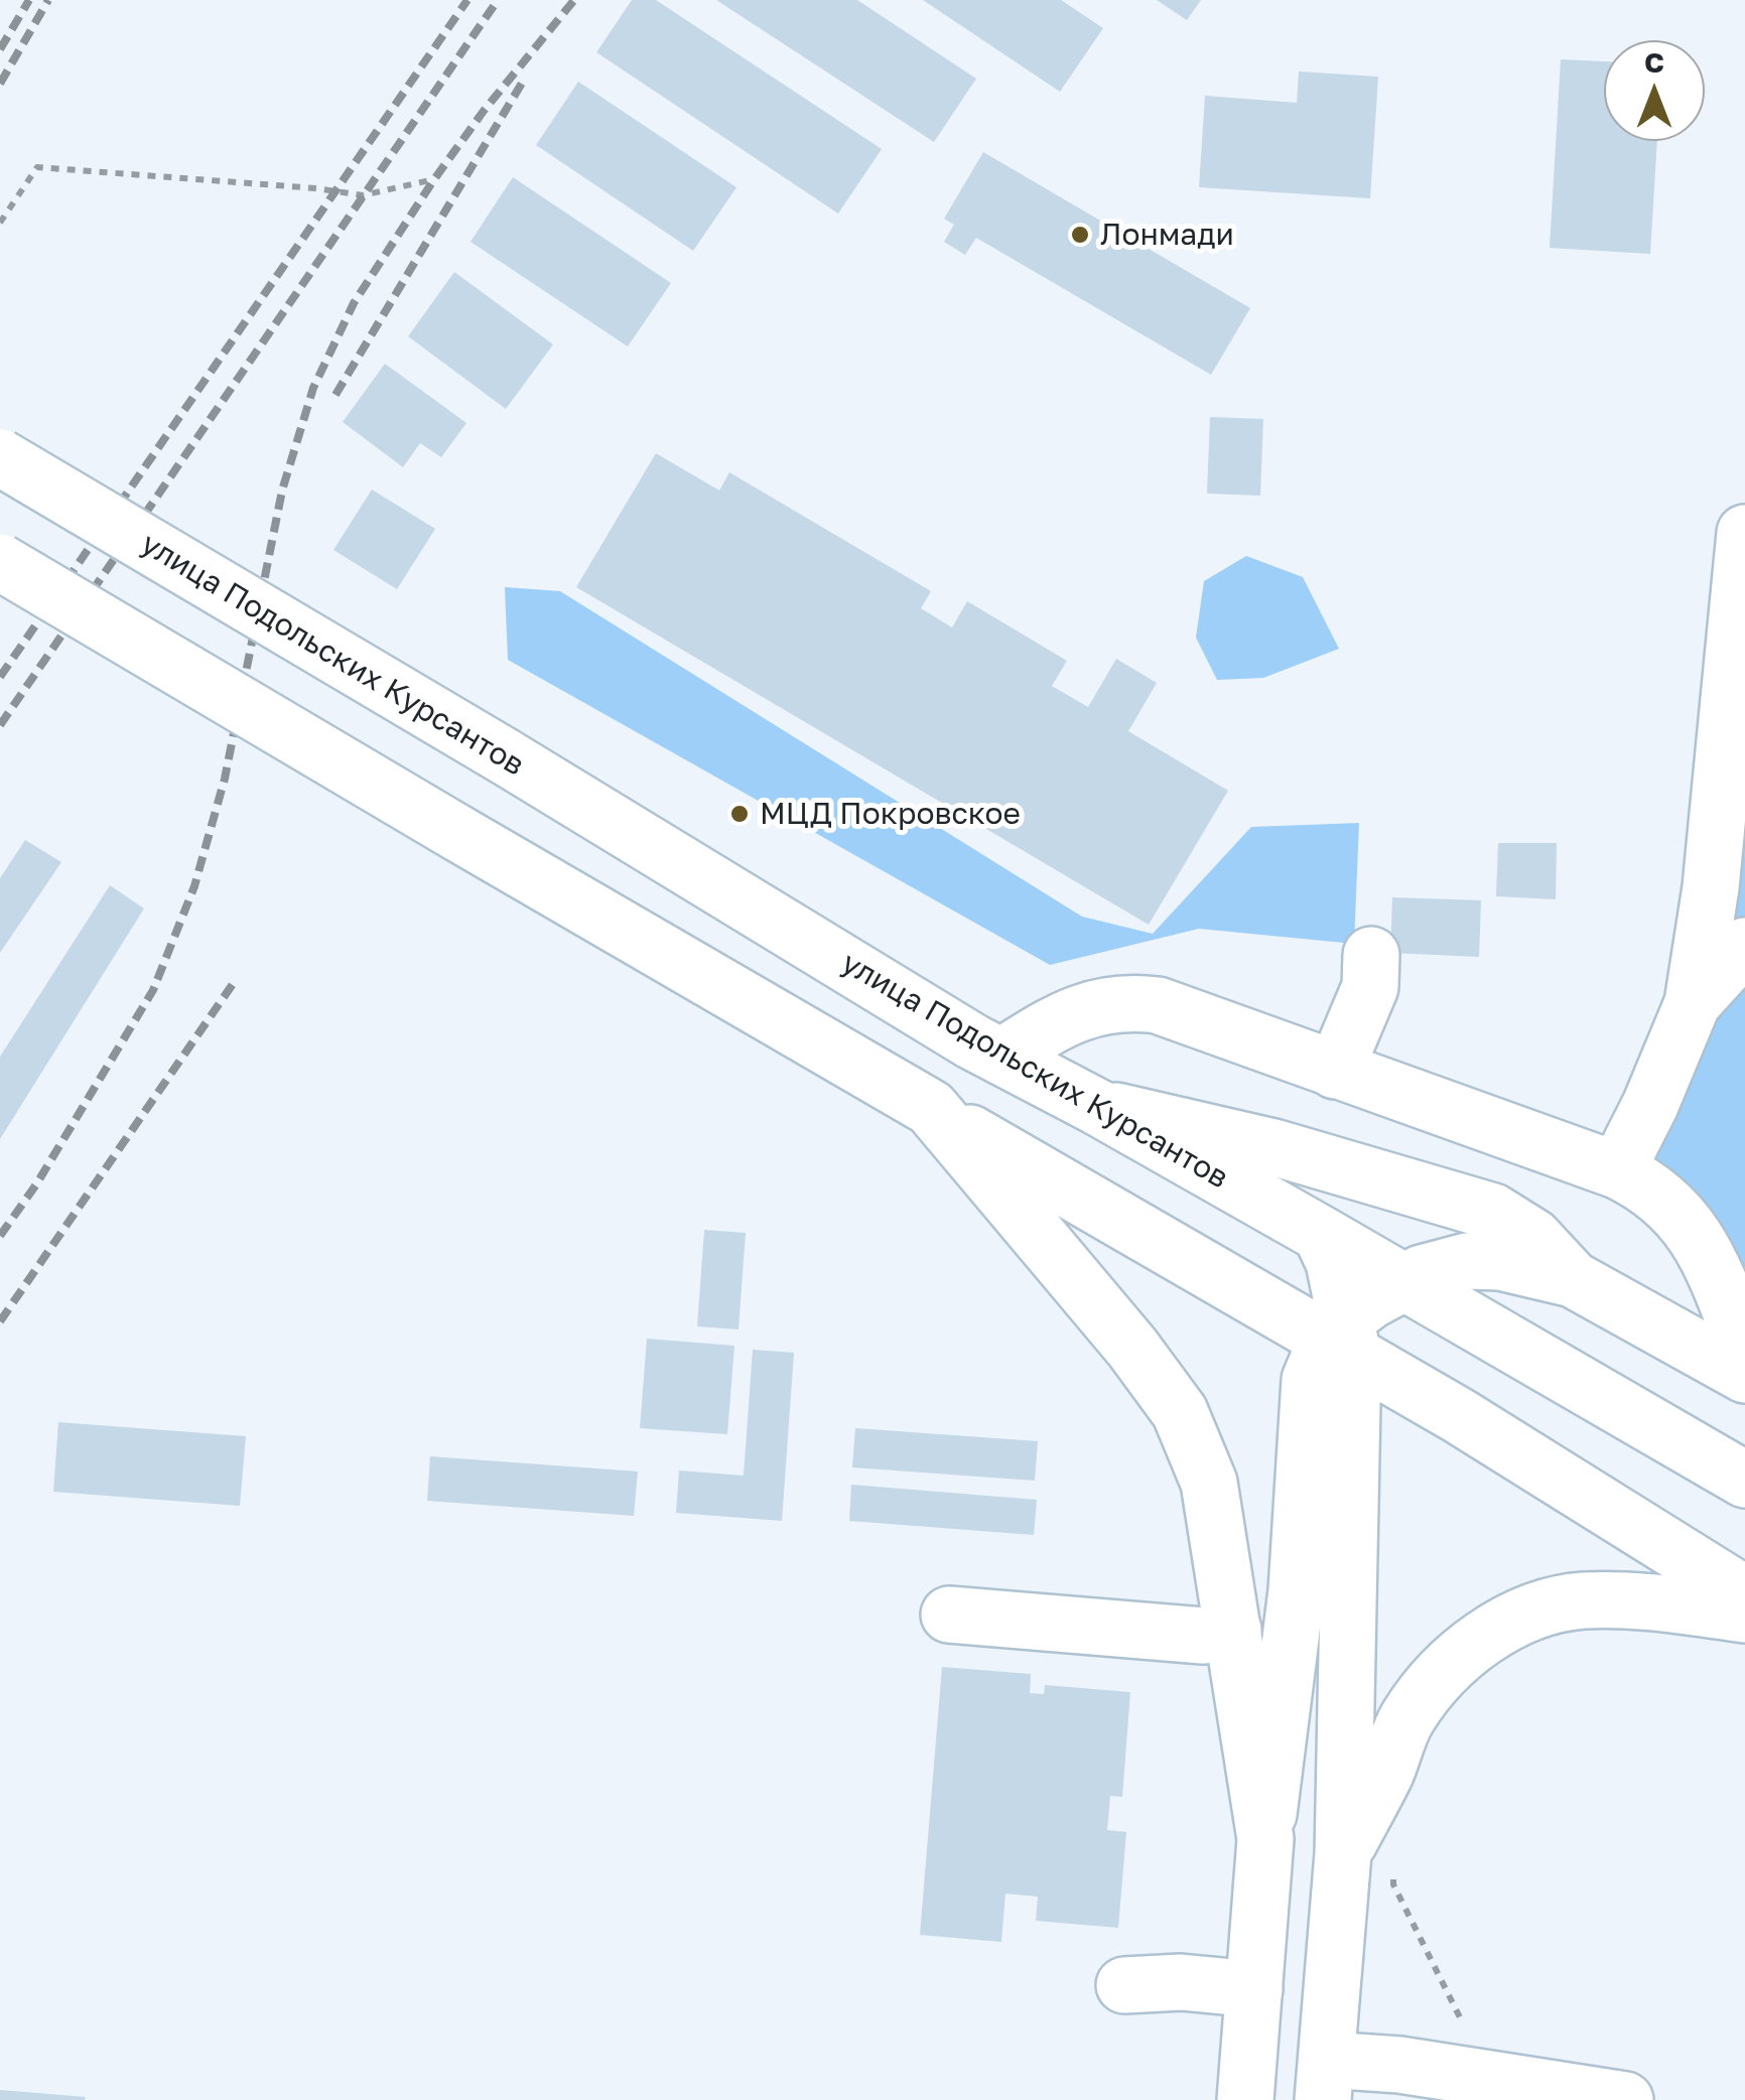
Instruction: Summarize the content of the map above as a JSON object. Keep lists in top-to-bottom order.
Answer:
{
  "streets": {
    "main road": ["улица Подольских Курсантов"]
  },
  "places": ["Лонмади", "МЦД Покровское"],
  "north": "top"
}
